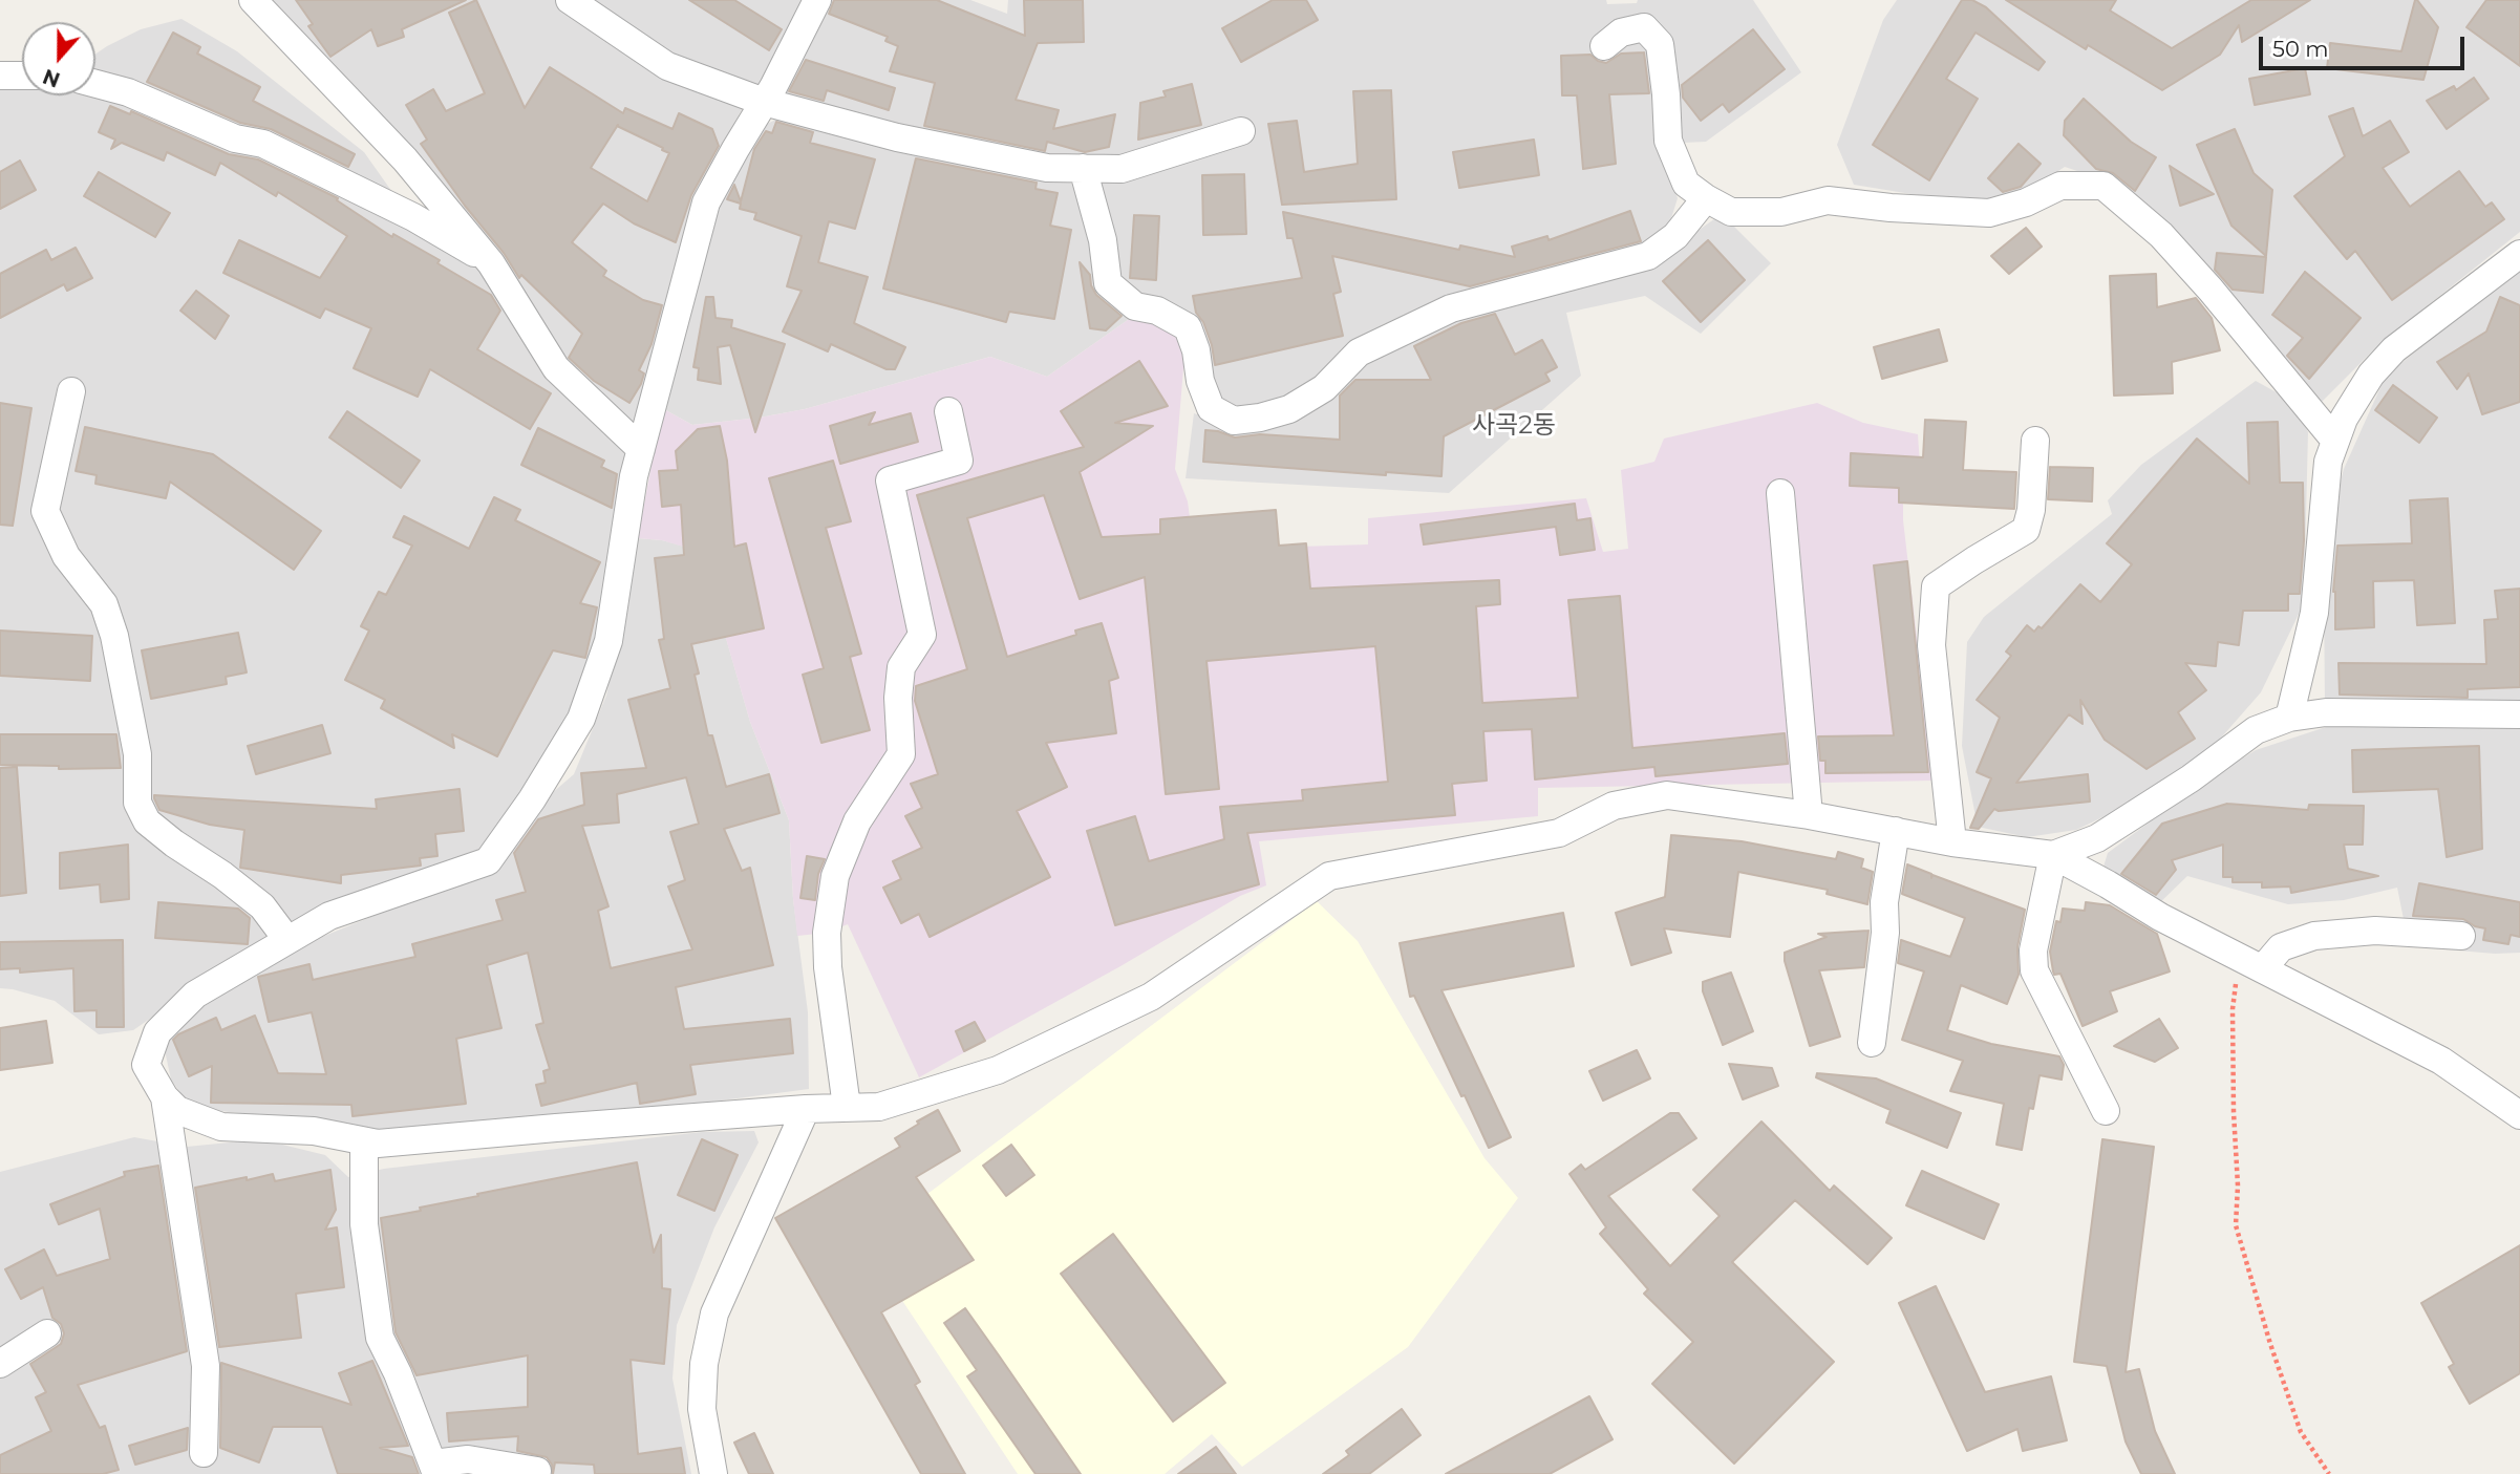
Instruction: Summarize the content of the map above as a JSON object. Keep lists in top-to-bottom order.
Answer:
{
  "districts": ["사곡2동"],
  "scale_bar": "50 m",
  "north": "bottom"
}
